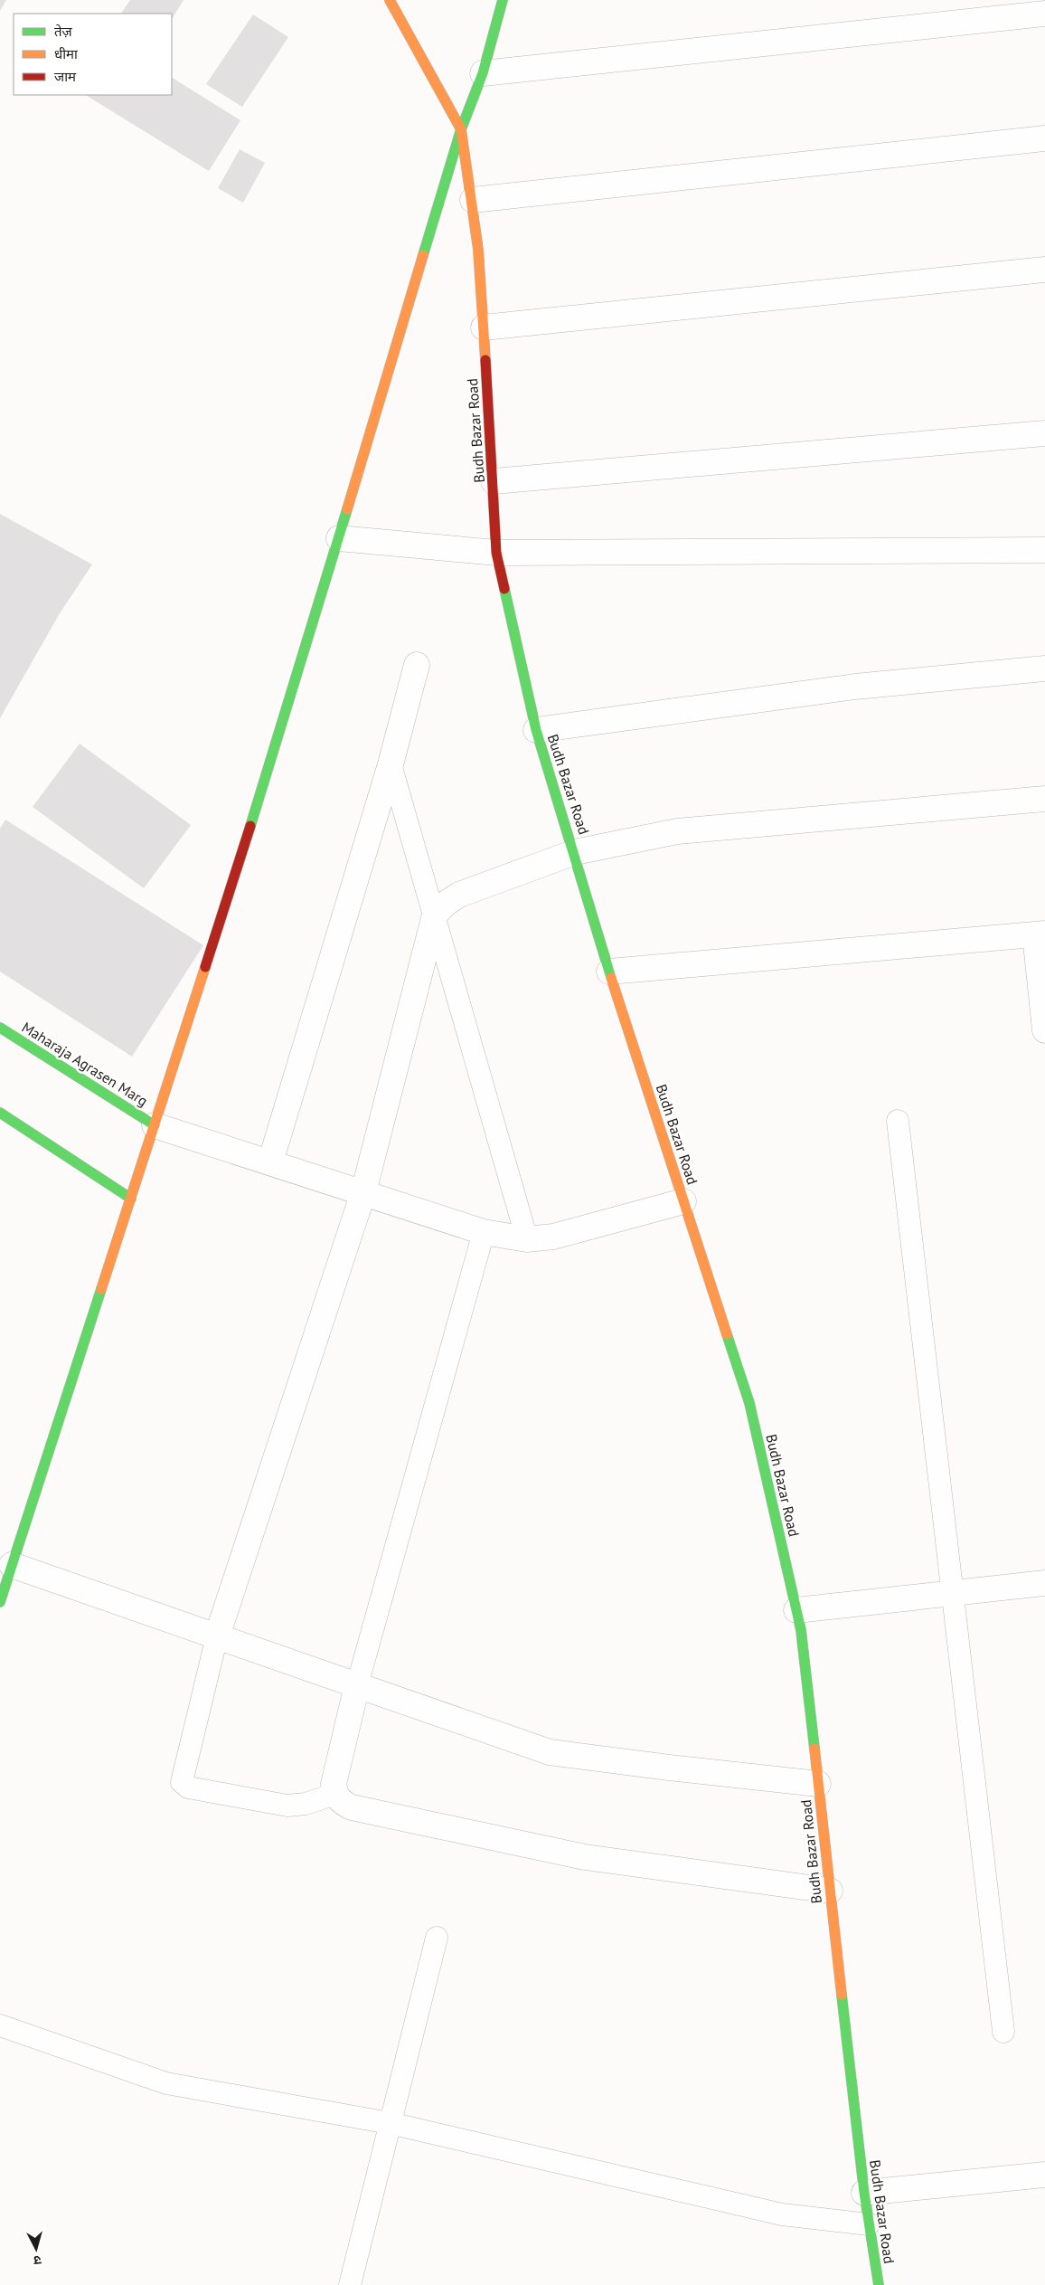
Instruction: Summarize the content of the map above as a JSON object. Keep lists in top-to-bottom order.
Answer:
{
  "streets": {
    "street": ["Budh Bazar Road", "Maharaja Agrasen Marg"]
  },
  "legend": ["तेज़", "धीमा", "जाम"],
  "north": "bottom"
}
